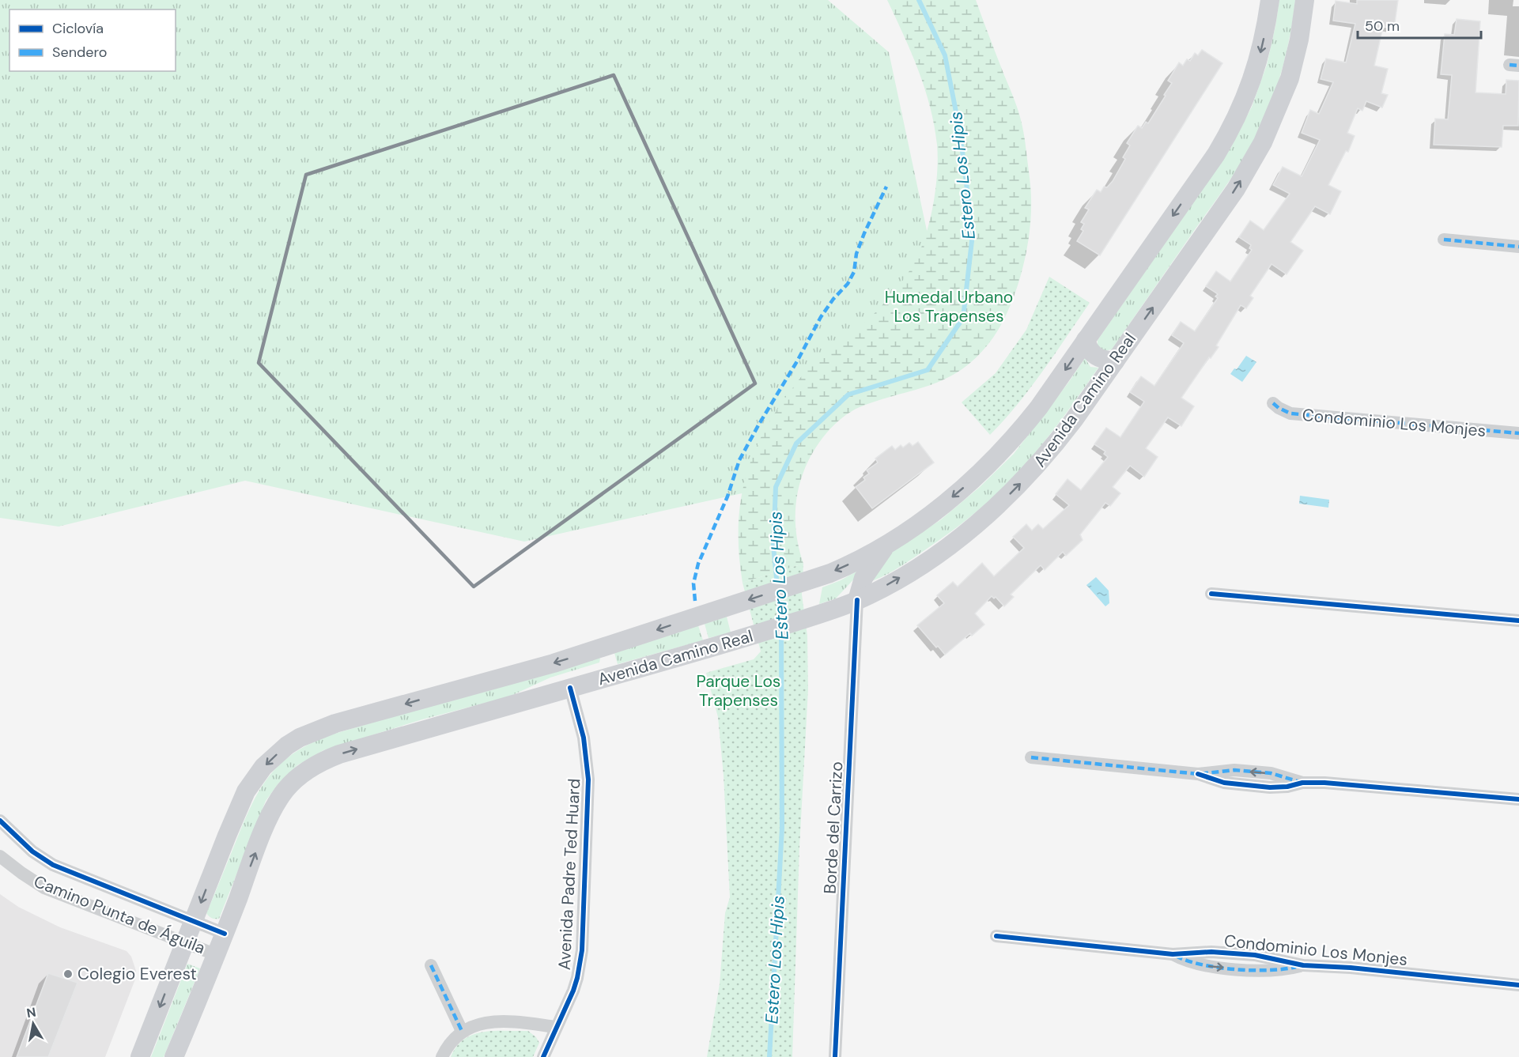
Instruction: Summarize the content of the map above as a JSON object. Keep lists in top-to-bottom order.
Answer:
{
  "streets": {
    "main road": ["Avenida Camino Real"],
    "street": [
      "Condominio Los Monjes",
      "Borde del Carrizo",
      "Avenida Padre Ted Huard",
      "Camino Punta de Águila"
    ]
  },
  "crossings": [
    ["Avenida Camino Real", "Borde del Carrizo"],
    ["Avenida Camino Real", "Avenida Padre Ted Huard"],
    ["Avenida Camino Real", "Camino Punta de Águila"]
  ],
  "water": ["Estero Los Hipis"],
  "parks": ["Humedal Urbano Los Trapenses", "Parque Los Trapenses"],
  "places": ["Colegio Everest"],
  "legend": ["Ciclovía", "Sendero"],
  "scale_bar": "50 m",
  "north": "top"
}
